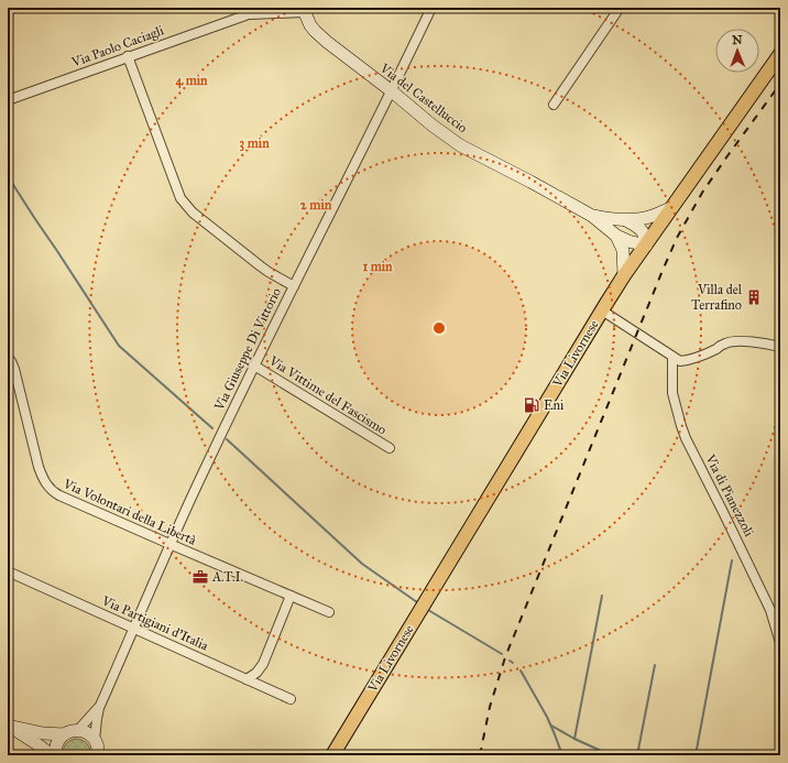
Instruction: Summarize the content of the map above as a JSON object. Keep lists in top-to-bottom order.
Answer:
{
  "streets": {
    "main road": ["Via Livornese"],
    "street": [
      "Via Paolo Caciagli",
      "Via del Castelluccio",
      "Via Giuseppe Di Vittorio",
      "Via Vittime del Fascismo",
      "Via di Pianezzoli",
      "Via Volontari della Libertà",
      "Via Partigiani d'Italia"
    ]
  },
  "crossings": [
    ["Via del Castelluccio", "Via Giuseppe Di Vittorio"],
    ["Via del Castelluccio", "Via Livornese"],
    ["Via Giuseppe Di Vittorio", "Via Vittime del Fascismo"],
    ["Via Giuseppe Di Vittorio", "Via Volontari della Libertà"],
    ["Via Giuseppe Di Vittorio", "Via Partigiani d'Italia"]
  ],
  "places": {
    "building": ["Villa del Terrafino"],
    "fuel station": ["Eni"],
    "office": ["A.T.I."]
  },
  "north": "top",
  "rings": [
    "4 min",
    "3 min",
    "2 min",
    "1 min"
  ]
}
